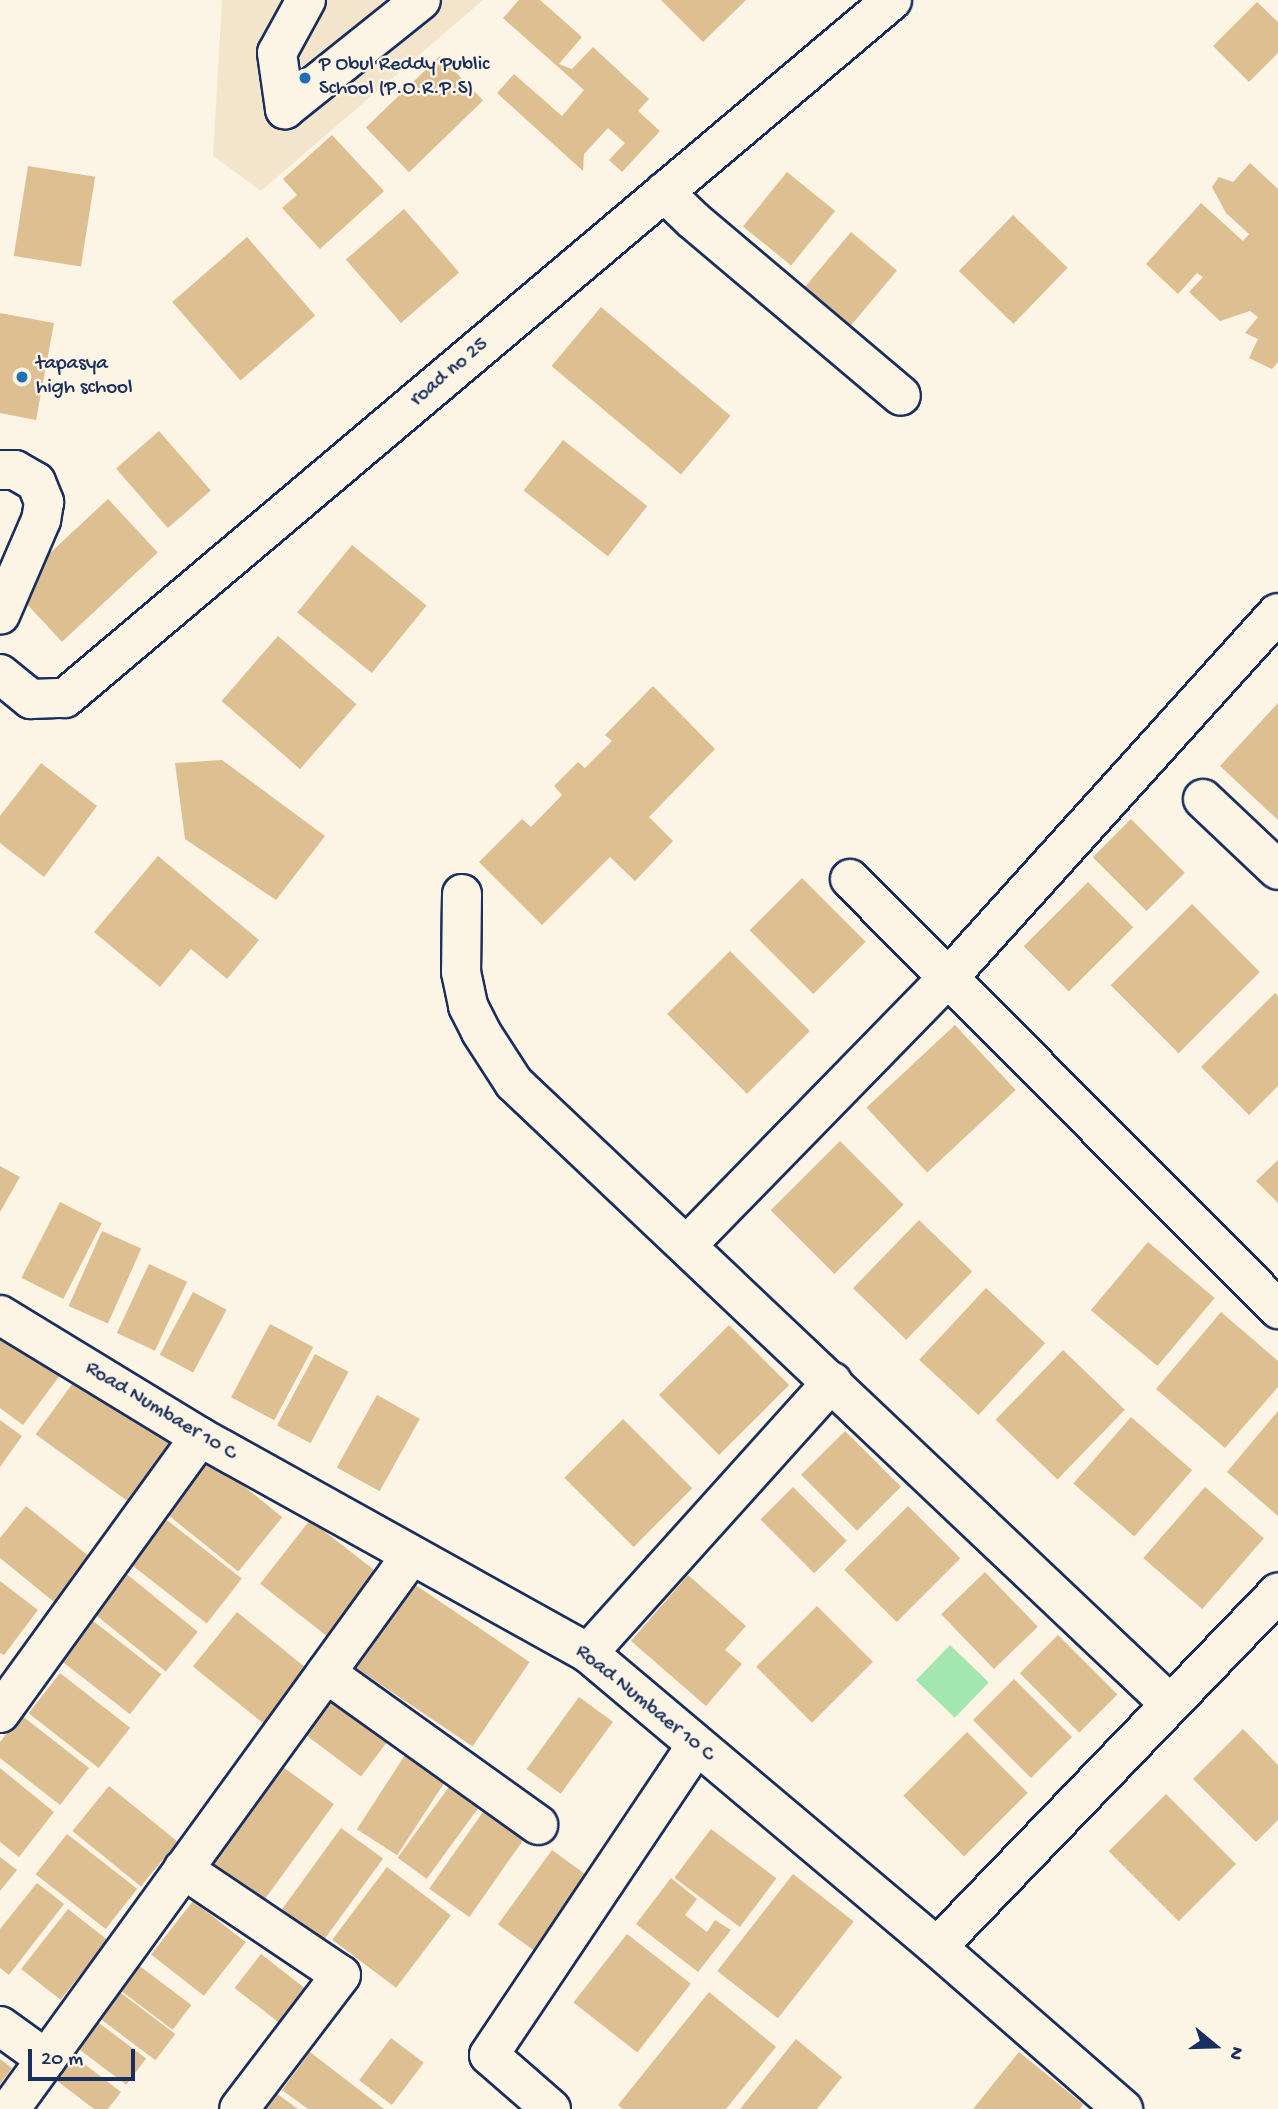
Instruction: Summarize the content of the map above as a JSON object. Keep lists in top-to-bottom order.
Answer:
{
  "streets": {
    "street": ["road no 25", "Road Numbaer 10 C"]
  },
  "places": ["P Obul Reddy Public School (P.O.R.P.S)", "tapasya high school"],
  "scale_bar": "20 m",
  "north": "right"
}
